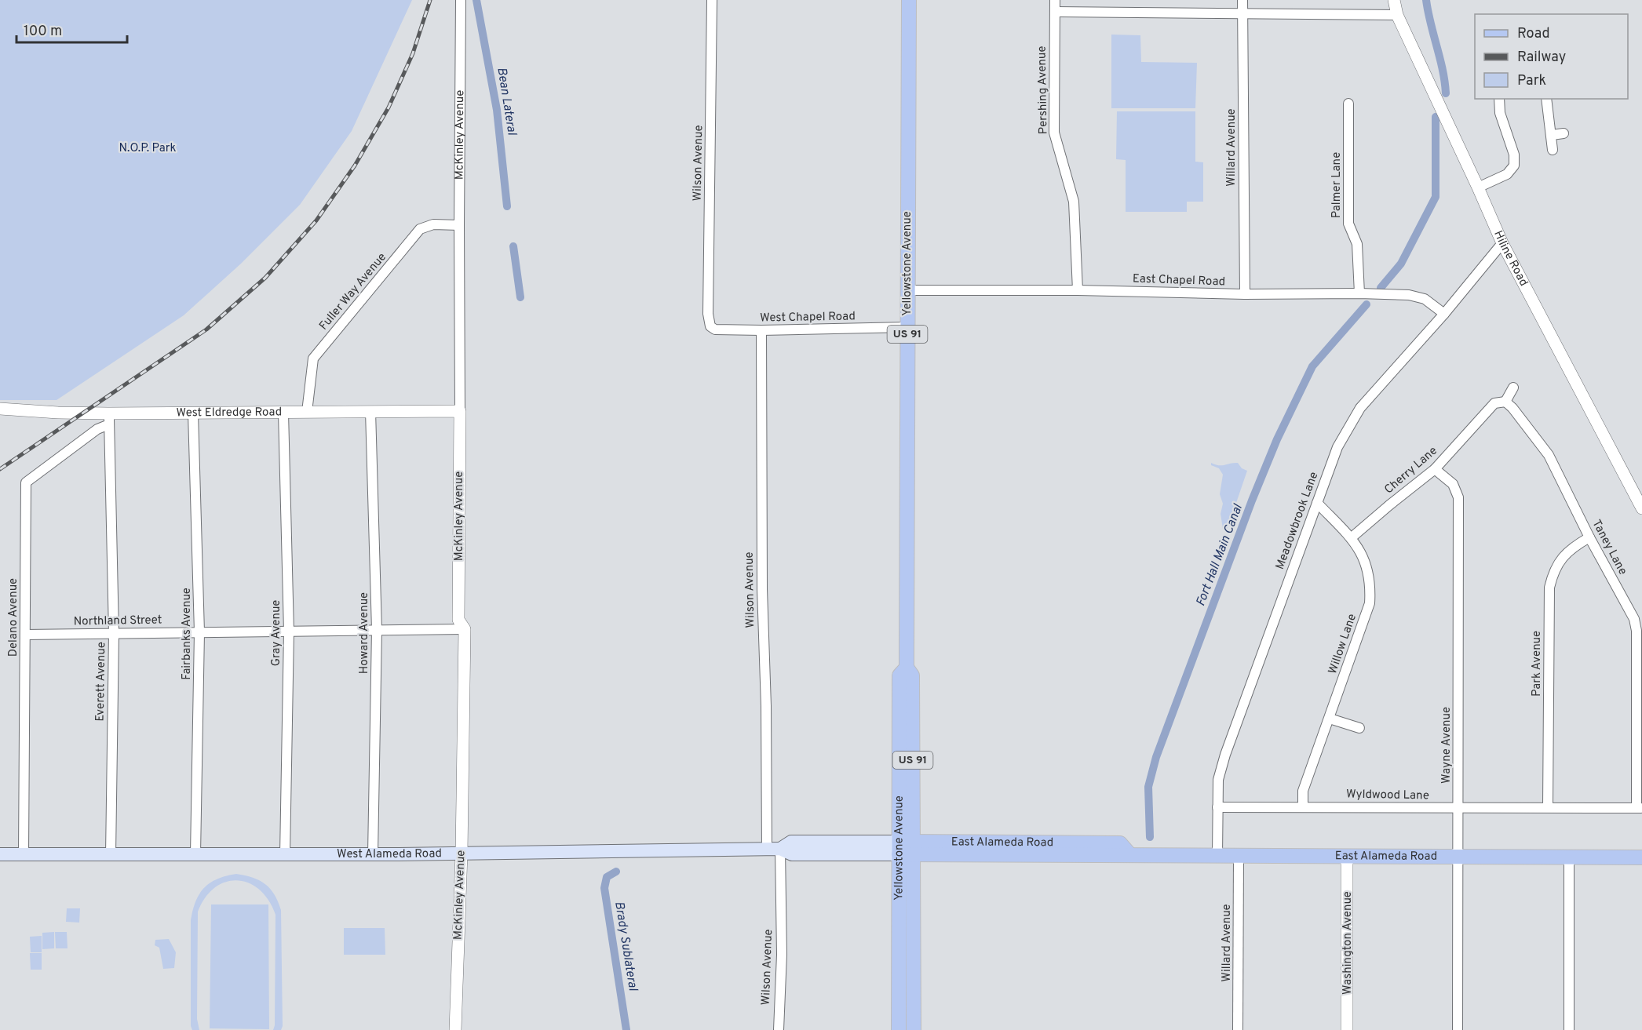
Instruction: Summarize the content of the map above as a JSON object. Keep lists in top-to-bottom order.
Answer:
{
  "streets": {
    "main road": [
      "Yellowstone Avenue",
      "US 91",
      "East Alameda Road",
      "West Alameda Road"
    ],
    "street": [
      "Pershing Avenue",
      "McKinley Avenue",
      "Willard Avenue",
      "Wilson Avenue",
      "Palmer Lane",
      "Hiline Road",
      "East Chapel Road",
      "Fuller Way Avenue",
      "West Chapel Road",
      "West Eldredge Road",
      "Cherry Lane",
      "Meadowbrook Lane",
      "Taney Lane",
      "Delano Avenue",
      "Northland Street",
      "Gray Avenue",
      "Howard Avenue",
      "Fairbanks Avenue",
      "Willow Lane",
      "Park Avenue",
      "Everett Avenue",
      "Wayne Avenue",
      "Wyldwood Lane",
      "Washington Avenue"
    ]
  },
  "crossings": [
    ["Pershing Avenue", "East Chapel Road"],
    ["McKinley Avenue", "Fuller Way Avenue"],
    ["McKinley Avenue", "West Eldredge Road"],
    ["McKinley Avenue", "Northland Street"],
    ["McKinley Avenue", "West Alameda Road"],
    ["Willard Avenue", "East Chapel Road"],
    ["Willard Avenue", "East Alameda Road"],
    ["Wilson Avenue", "West Chapel Road"],
    ["Wilson Avenue", "West Alameda Road"],
    ["Palmer Lane", "East Chapel Road"],
    ["Hiline Road", "Meadowbrook Lane"],
    ["Yellowstone Avenue", "East Chapel Road"],
    ["Yellowstone Avenue", "West Chapel Road"],
    ["Yellowstone Avenue", "East Alameda Road"],
    ["Yellowstone Avenue", "West Alameda Road"],
    ["East Chapel Road", "Meadowbrook Lane"],
    ["Fuller Way Avenue", "West Eldredge Road"],
    ["West Eldredge Road", "Delano Avenue"],
    ["West Eldredge Road", "Gray Avenue"],
    ["West Eldredge Road", "Howard Avenue"],
    ["West Eldredge Road", "Fairbanks Avenue"],
    ["West Eldredge Road", "Everett Avenue"],
    ["Cherry Lane", "Taney Lane"],
    ["Cherry Lane", "Willow Lane"],
    ["Cherry Lane", "Wayne Avenue"],
    ["Meadowbrook Lane", "Willow Lane"],
    ["Meadowbrook Lane", "Wyldwood Lane"],
    ["Meadowbrook Lane", "East Alameda Road"],
    ["Taney Lane", "Park Avenue"],
    ["Taney Lane", "Wyldwood Lane"],
    ["Delano Avenue", "Northland Street"],
    ["Delano Avenue", "Everett Avenue"],
    ["Delano Avenue", "West Alameda Road"],
    ["Northland Street", "Gray Avenue"],
    ["Northland Street", "Howard Avenue"],
    ["Northland Street", "Fairbanks Avenue"],
    ["Northland Street", "Everett Avenue"],
    ["Gray Avenue", "West Alameda Road"],
    ["Howard Avenue", "West Alameda Road"],
    ["Fairbanks Avenue", "West Alameda Road"],
    ["Willow Lane", "Wyldwood Lane"],
    ["Park Avenue", "Wyldwood Lane"],
    ["Everett Avenue", "West Alameda Road"],
    ["Wayne Avenue", "Wyldwood Lane"],
    ["Wayne Avenue", "East Alameda Road"],
    ["East Alameda Road", "West Alameda Road"],
    ["East Alameda Road", "Washington Avenue"]
  ],
  "water": ["Bean Lateral", "Fort Hall Main Canal", "Brady Sublateral"],
  "parks": ["N.O.P. Park"],
  "legend": ["Road", "Railway", "Park"],
  "scale_bar": "100 m"
}
